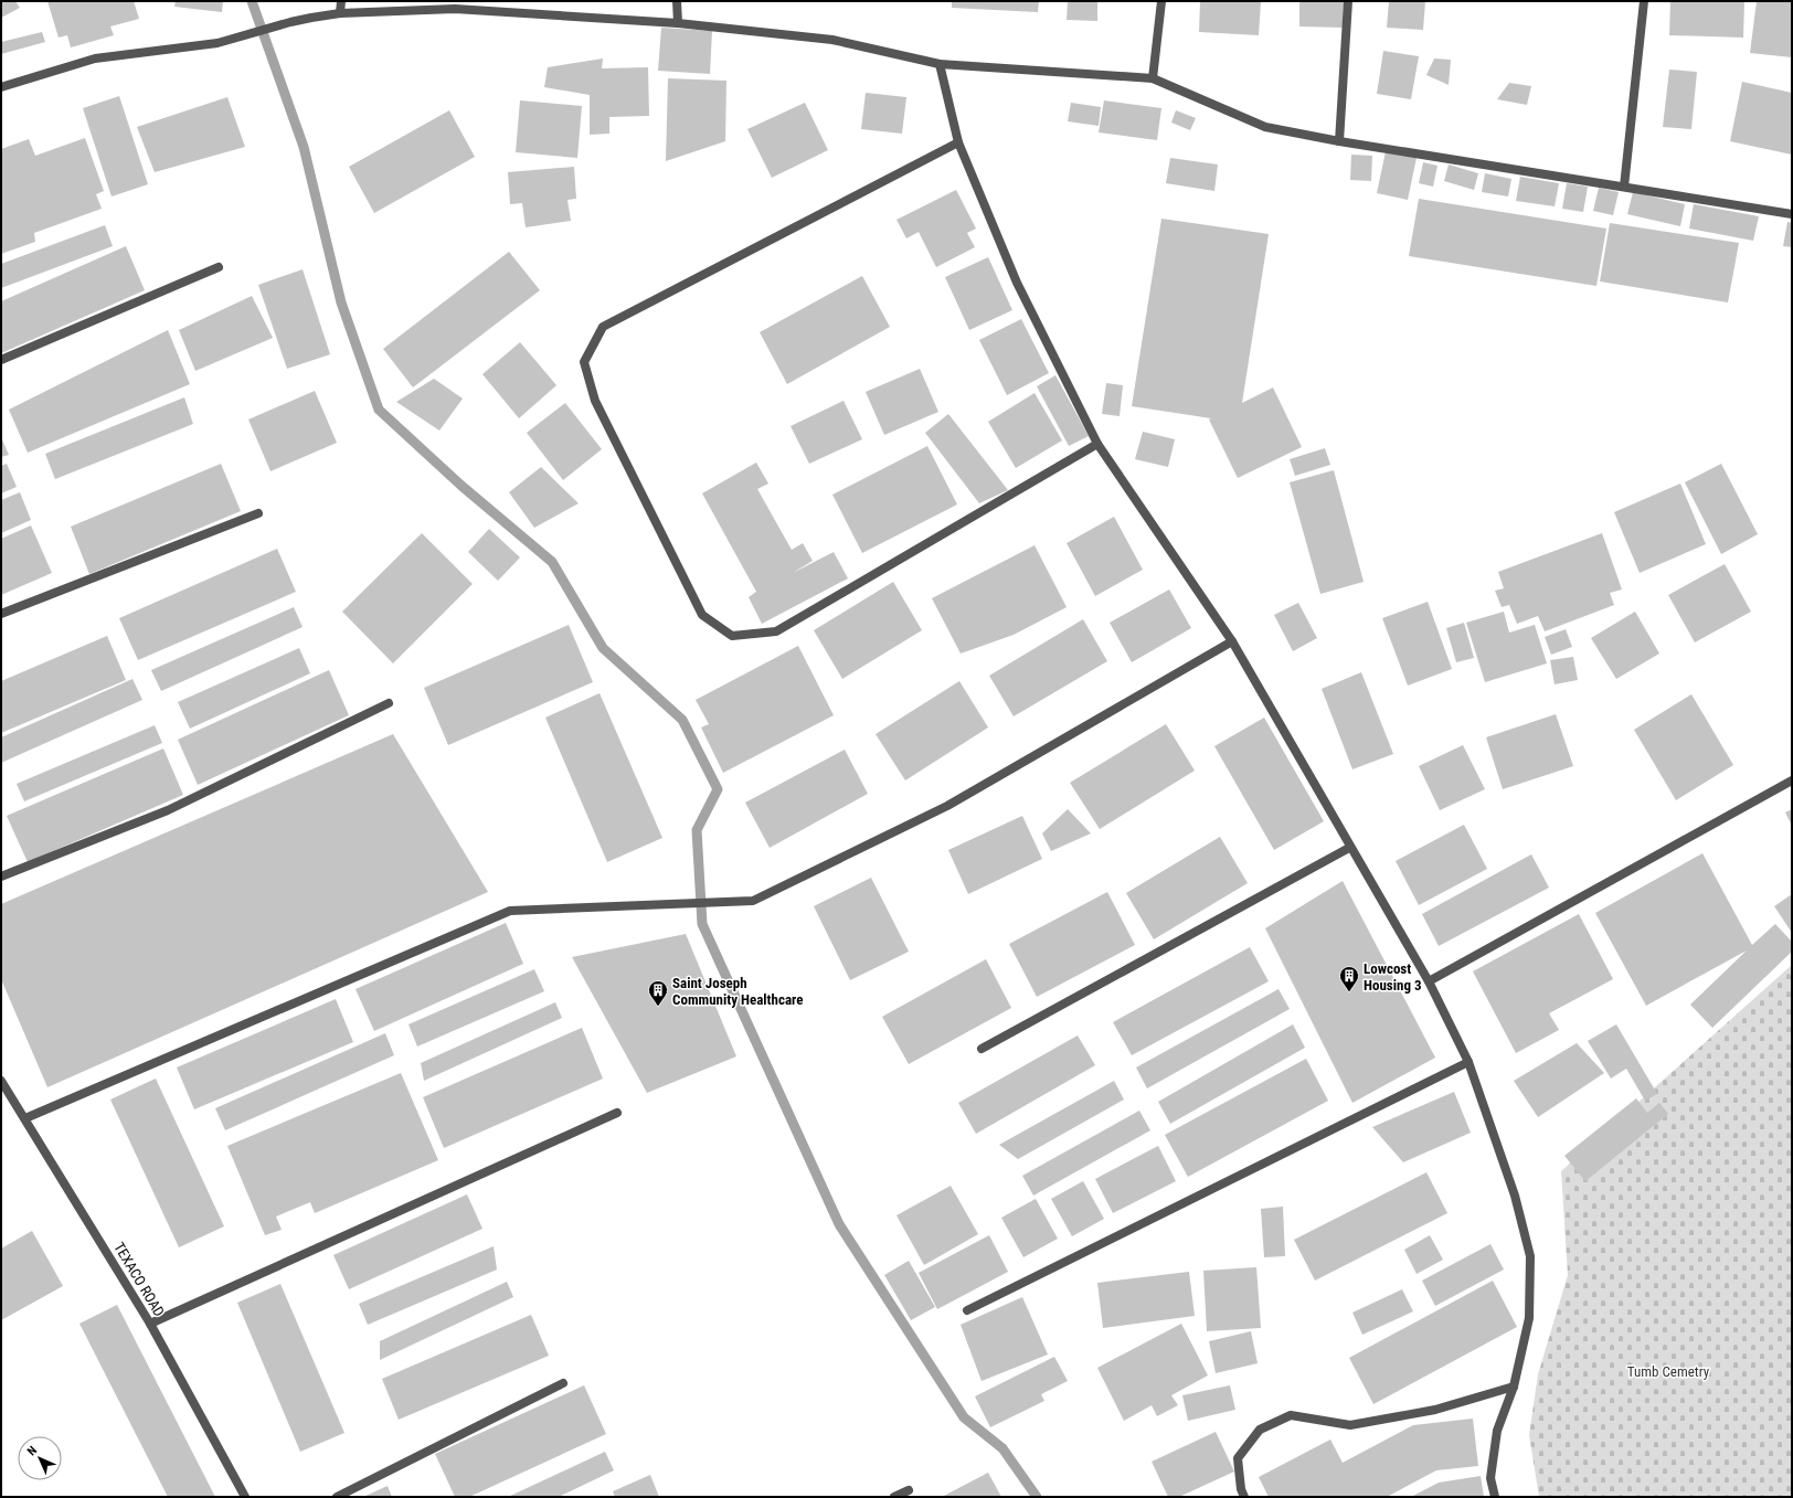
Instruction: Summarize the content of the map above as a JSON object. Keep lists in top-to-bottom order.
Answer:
{
  "streets": {
    "street": ["TEXACO ROAD"]
  },
  "parks": ["Tumb Cemetry"],
  "places": {
    "building": ["Lowcost Housing 3", "Saint Joseph Community Healthcare"]
  },
  "north": "top left"
}
